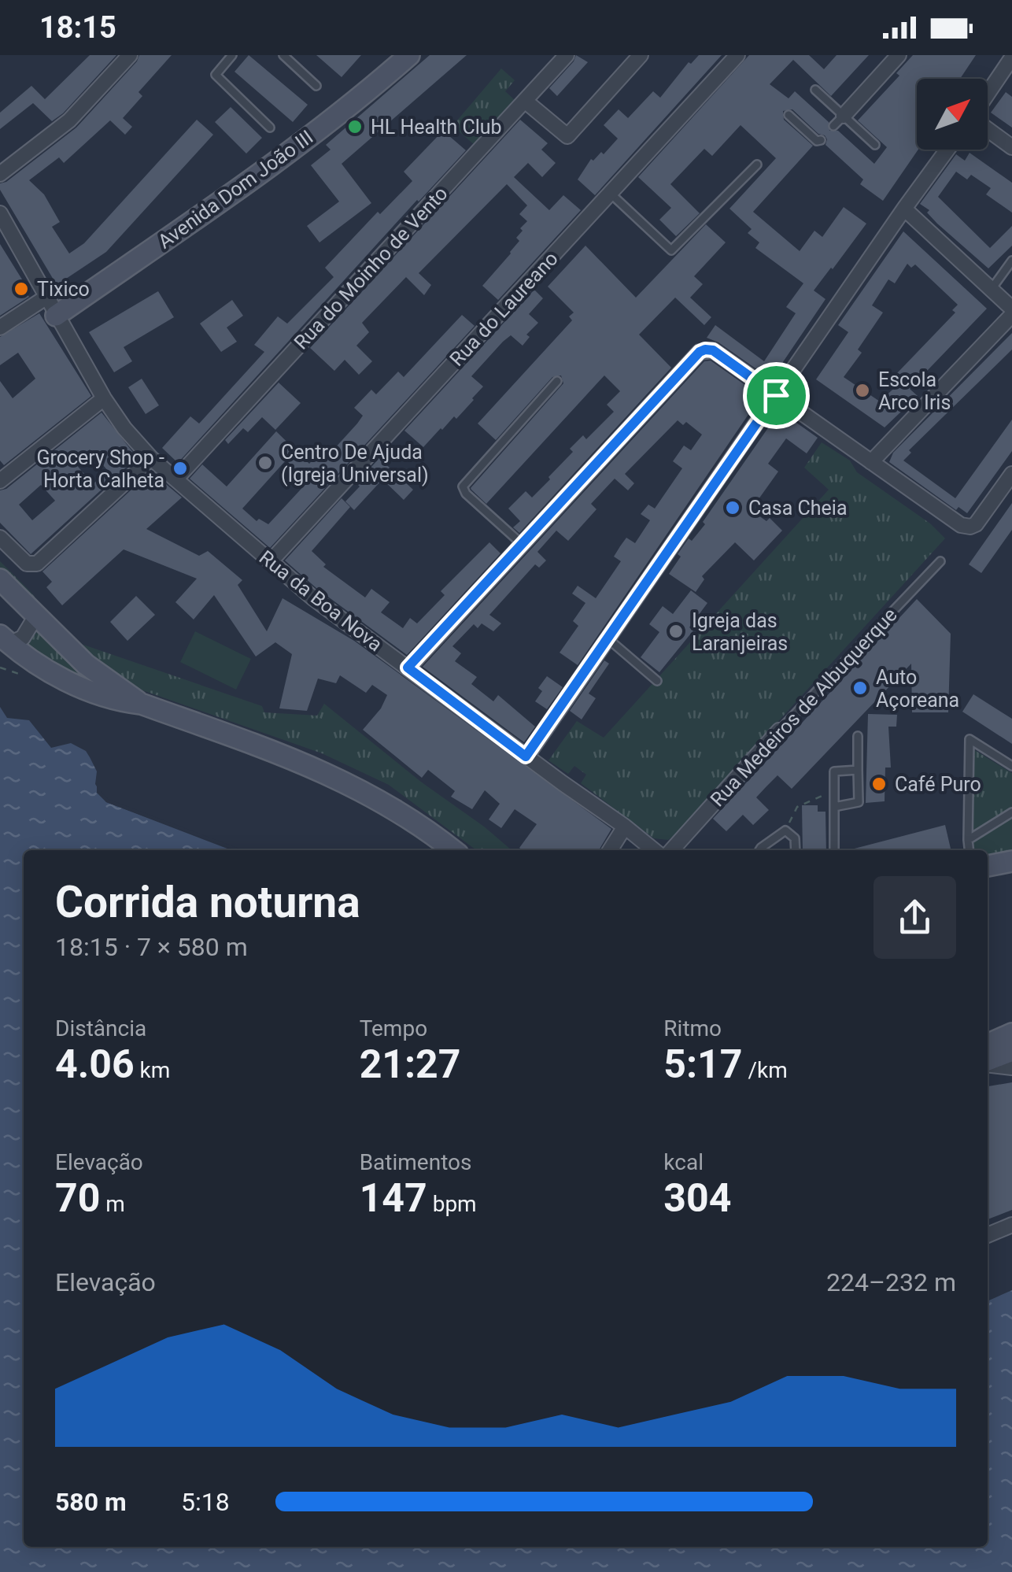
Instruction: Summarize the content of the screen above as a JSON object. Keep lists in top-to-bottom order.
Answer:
{
  "streets": {
    "main road": ["Avenida Dom João III"],
    "street": [
      "Rua do Moinho de Vento",
      "Rua do Laureano",
      "Rua da Boa Nova",
      "Rua Medeiros de Albuquerque"
    ]
  },
  "crossings": [
    ["Avenida Dom João III", "Rua da Boa Nova"],
    ["Rua do Moinho de Vento", "Rua da Boa Nova"],
    ["Rua do Laureano", "Rua da Boa Nova"]
  ],
  "places": [
    "HL Health Club",
    "Tixico",
    "Escola Arco Iris",
    "Centro De Ajuda (Igreja Universal)",
    "Grocery Shop - Horta Calheta",
    "Casa Cheia",
    "Igreja das Laranjeiras",
    "Auto Açoreana",
    "Café Puro"
  ],
  "north": "top right",
  "page": {
    "status": "18:15",
    "heading": ["Corrida noturna", "18:15 · 7 × 580 m"],
    "stats": [
      ["Distância", "4.06 km"],
      ["Tempo", "21:27"],
      ["Ritmo", "5:17 /km"],
      ["Elevação", "70 m"],
      ["Batimentos", "147 bpm"],
      ["kcal", "304"]
    ],
    "chart": ["Elevação", "224–232 m"],
    "list": [
      {
        "name": "580 m",
        "note": "5:18"
      }
    ]
  }
}
